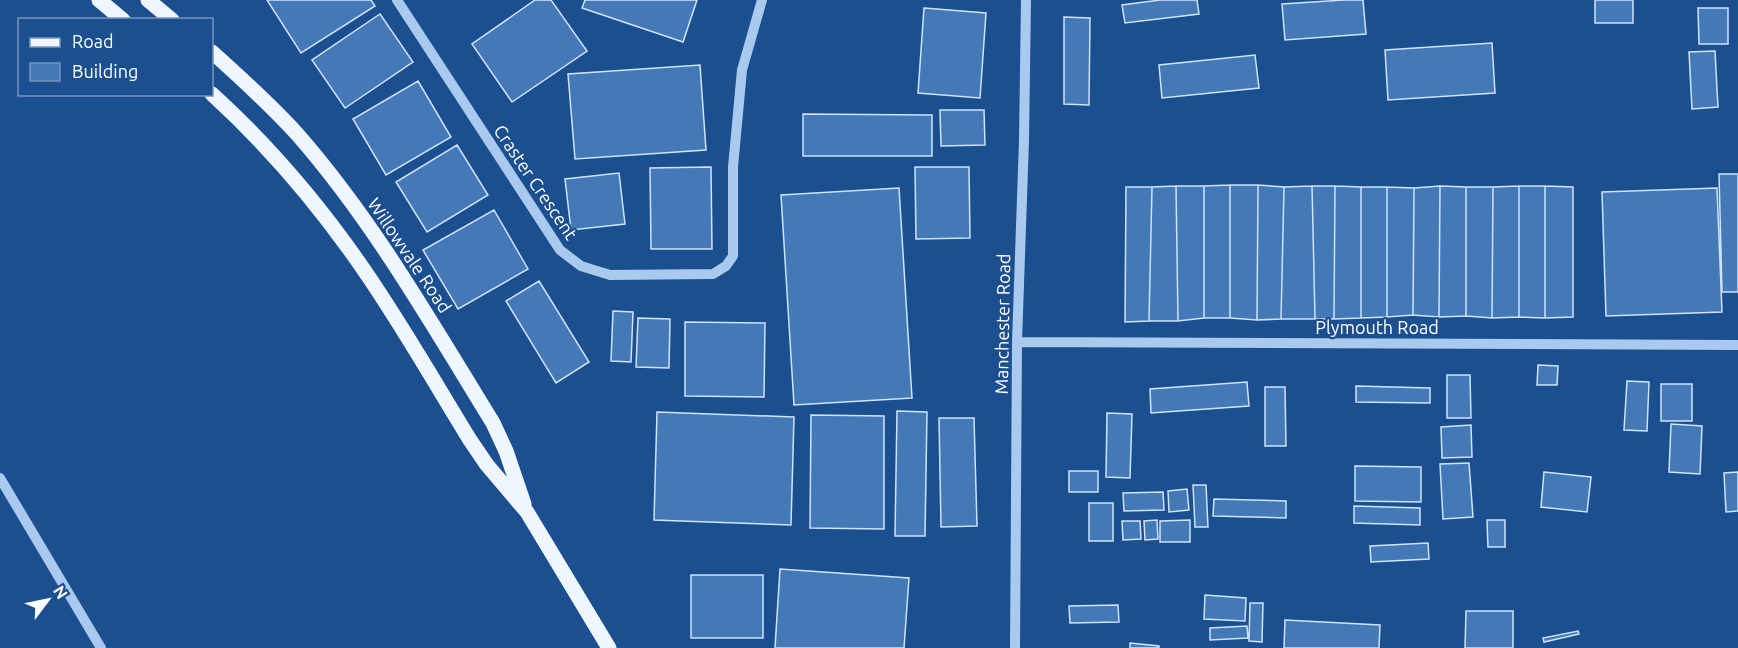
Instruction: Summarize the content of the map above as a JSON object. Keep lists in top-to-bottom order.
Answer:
{
  "streets": {
    "main road": ["Willowvale Road"],
    "street": ["Craster Crescent", "Manchester Road", "Plymouth Road"]
  },
  "crossings": [
    ["Manchester Road", "Plymouth Road"]
  ],
  "legend": ["Road", "Building"],
  "north": "top right"
}
